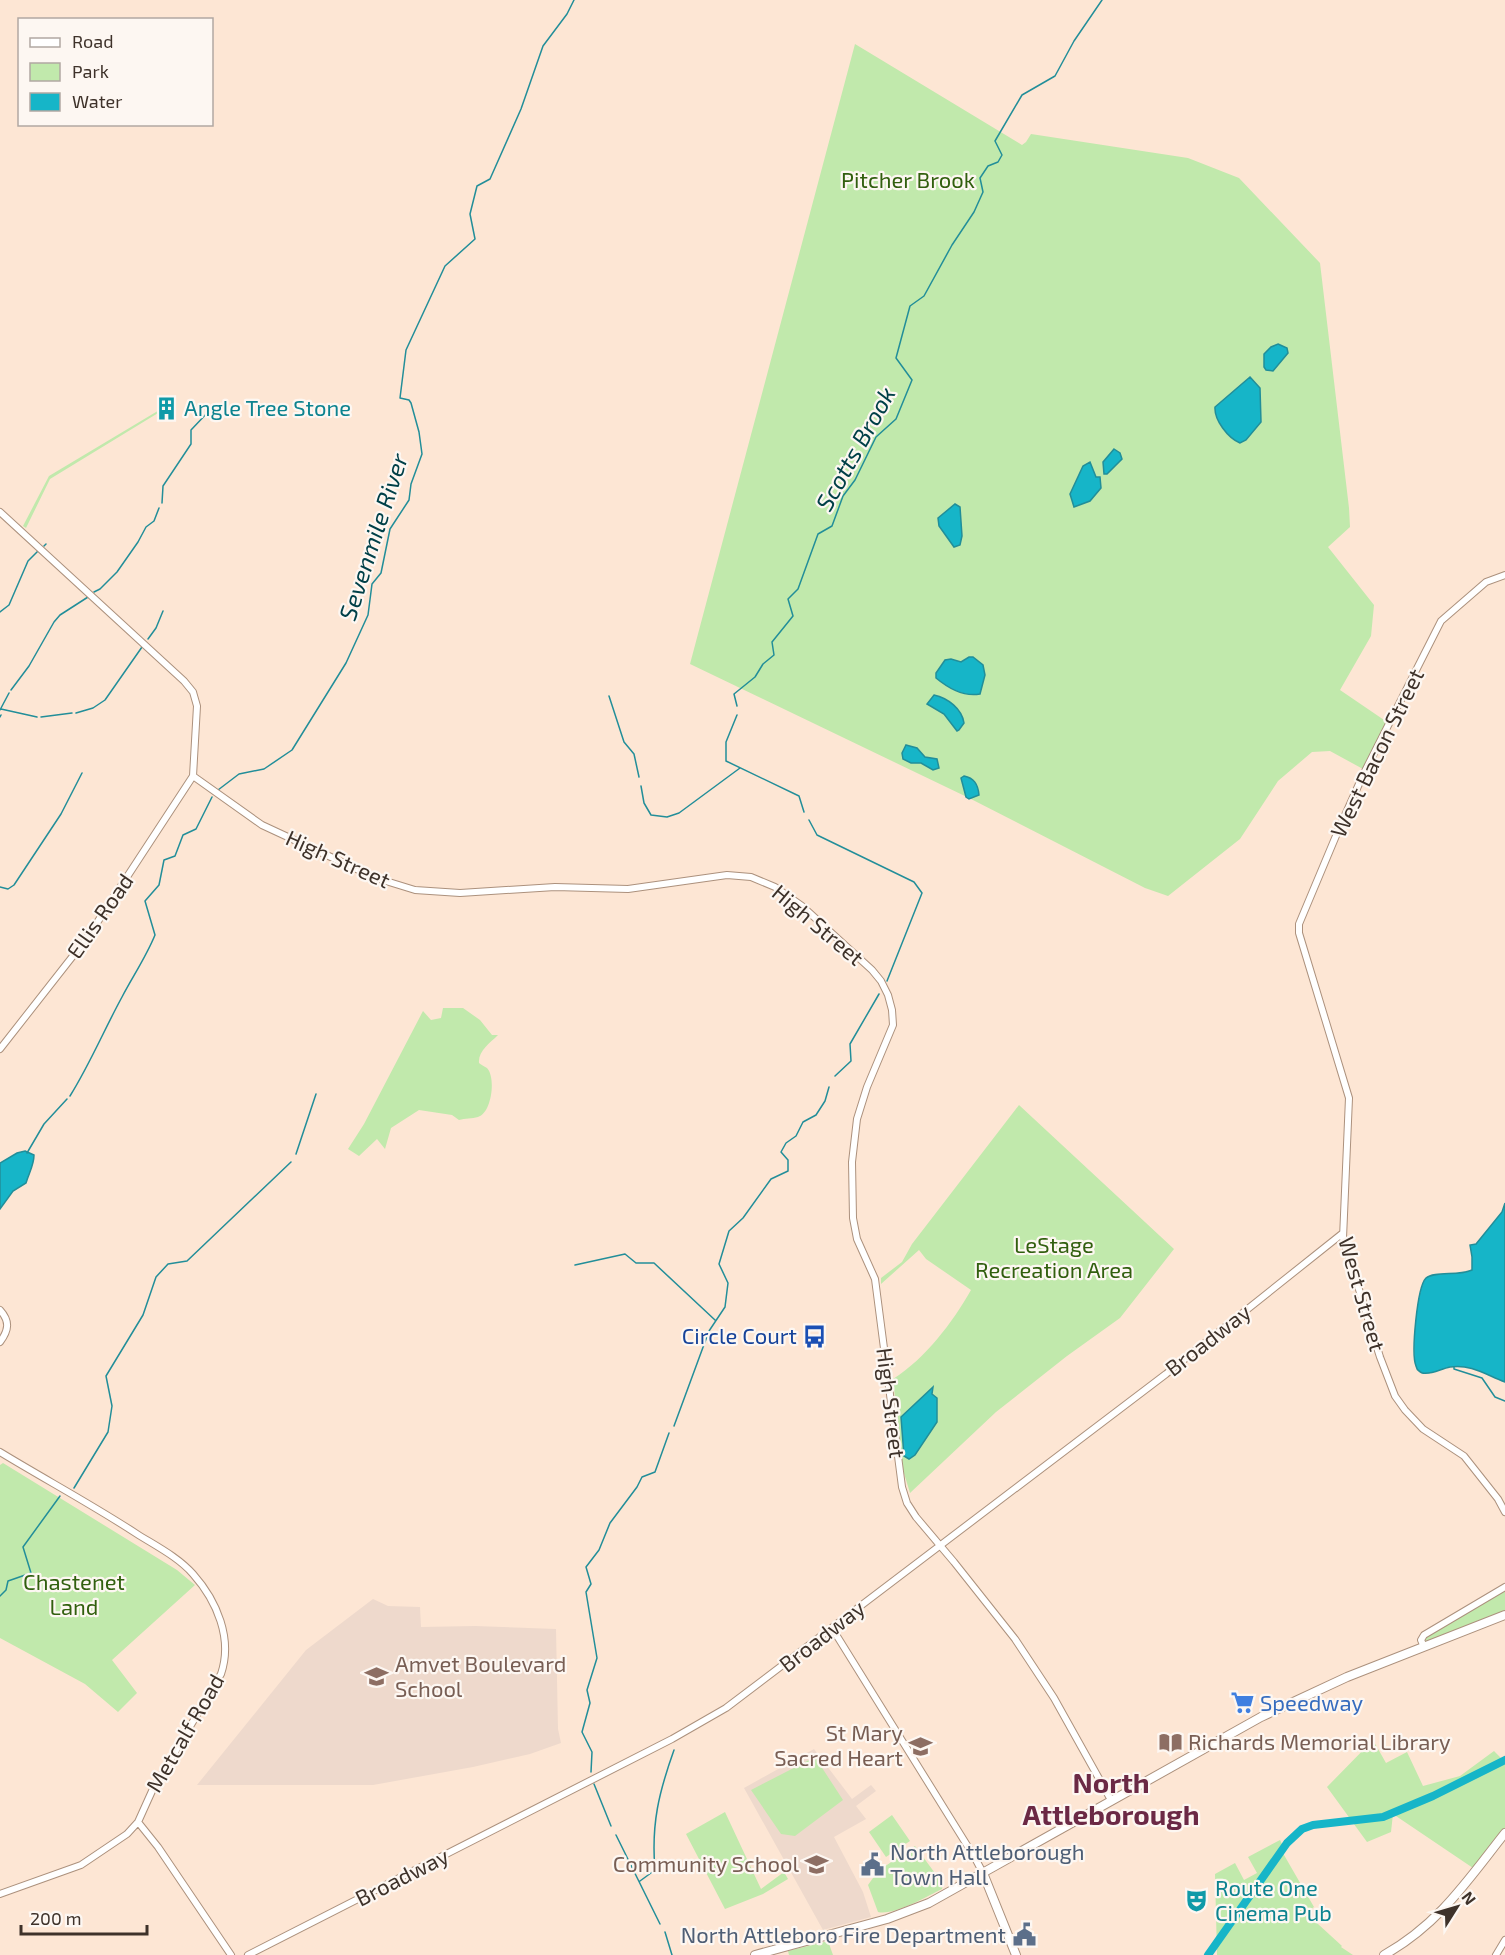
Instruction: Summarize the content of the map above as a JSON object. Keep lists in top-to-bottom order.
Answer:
{
  "streets": {
    "street": [
      "West Bacon Street",
      "High Street",
      "Ellis Road",
      "West Street",
      "Broadway",
      "Metcalf Road"
    ]
  },
  "crossings": [
    ["West Bacon Street", "West Street"],
    ["High Street", "Ellis Road"],
    ["High Street", "Broadway"],
    ["West Street", "Broadway"]
  ],
  "districts": ["North Attleborough"],
  "water": ["Scotts Brook", "Sevenmile River"],
  "parks": ["Pitcher Brook", "LeStage Recreation Area", "Chastenet Land"],
  "places": {
    "building": ["Angle Tree Stone"],
    "bus stop": ["Circle Court"],
    "school or university": ["Amvet Boulevard School", "St Mary Sacred Heart", "Community School"],
    "supermarket": ["Speedway"],
    "library": ["Richards Memorial Library"],
    "public building": ["North Attleborough Town Hall", "North Attleboro Fire Department"],
    "theatre": ["Route One Cinema Pub"]
  },
  "legend": ["Road", "Park", "Water"],
  "scale_bar": "200 m",
  "north": "top right"
}
